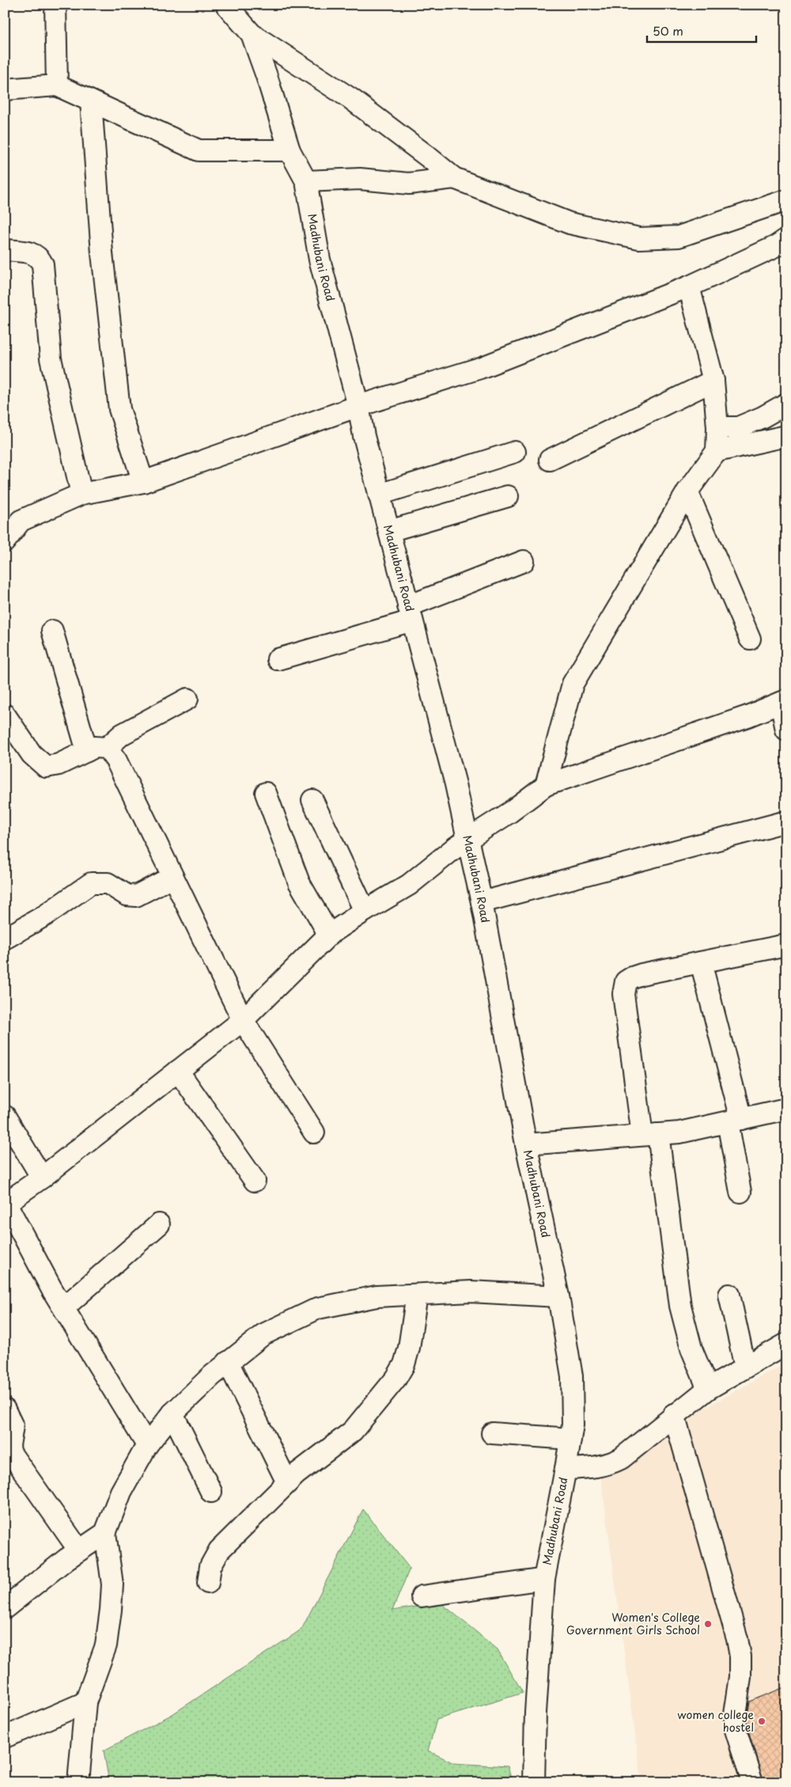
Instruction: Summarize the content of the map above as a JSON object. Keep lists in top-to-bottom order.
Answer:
{
  "streets": {
    "street": ["Madhubani Road"]
  },
  "places": ["Women's College Government Girls School", "women college hostel"],
  "scale_bar": "50 m"
}
